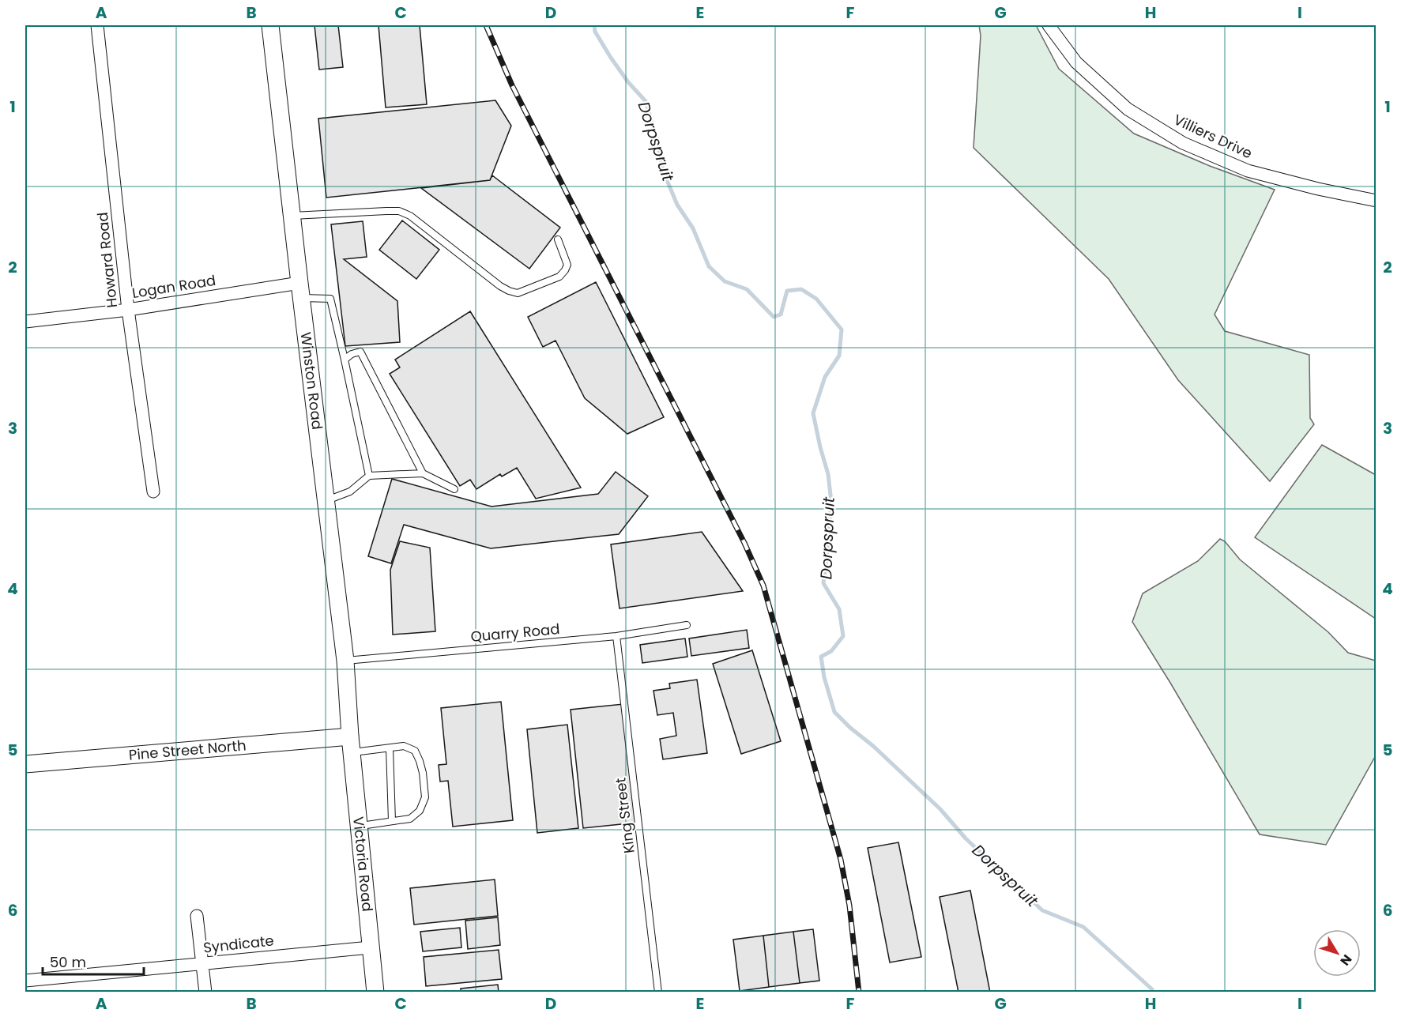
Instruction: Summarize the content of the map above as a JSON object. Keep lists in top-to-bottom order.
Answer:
{
  "streets": {
    "street": [
      "Villiers Drive",
      "Howard Road",
      "Logan Road",
      "Winston Road",
      "Pine Street North",
      "Victoria Road",
      "Syndicate"
    ],
    "lane": ["Quarry Road", "King Street"]
  },
  "crossings": [
    ["Howard Road", "Logan Road"],
    ["Logan Road", "Winston Road"],
    ["Winston Road", "Quarry Road"],
    ["Winston Road", "Pine Street North"],
    ["Winston Road", "Victoria Road"],
    ["Quarry Road", "King Street"],
    ["Pine Street North", "Victoria Road"],
    ["Victoria Road", "Syndicate"]
  ],
  "water": ["Dorpspruit"],
  "scale_bar": "50 m",
  "north": "bottom right",
  "grid": {
    "columns": [
      "A",
      "B",
      "C",
      "D",
      "E",
      "F",
      "G",
      "H",
      "I"
    ],
    "rows": [
      "1",
      "2",
      "3",
      "4",
      "5",
      "6"
    ]
  }
}
